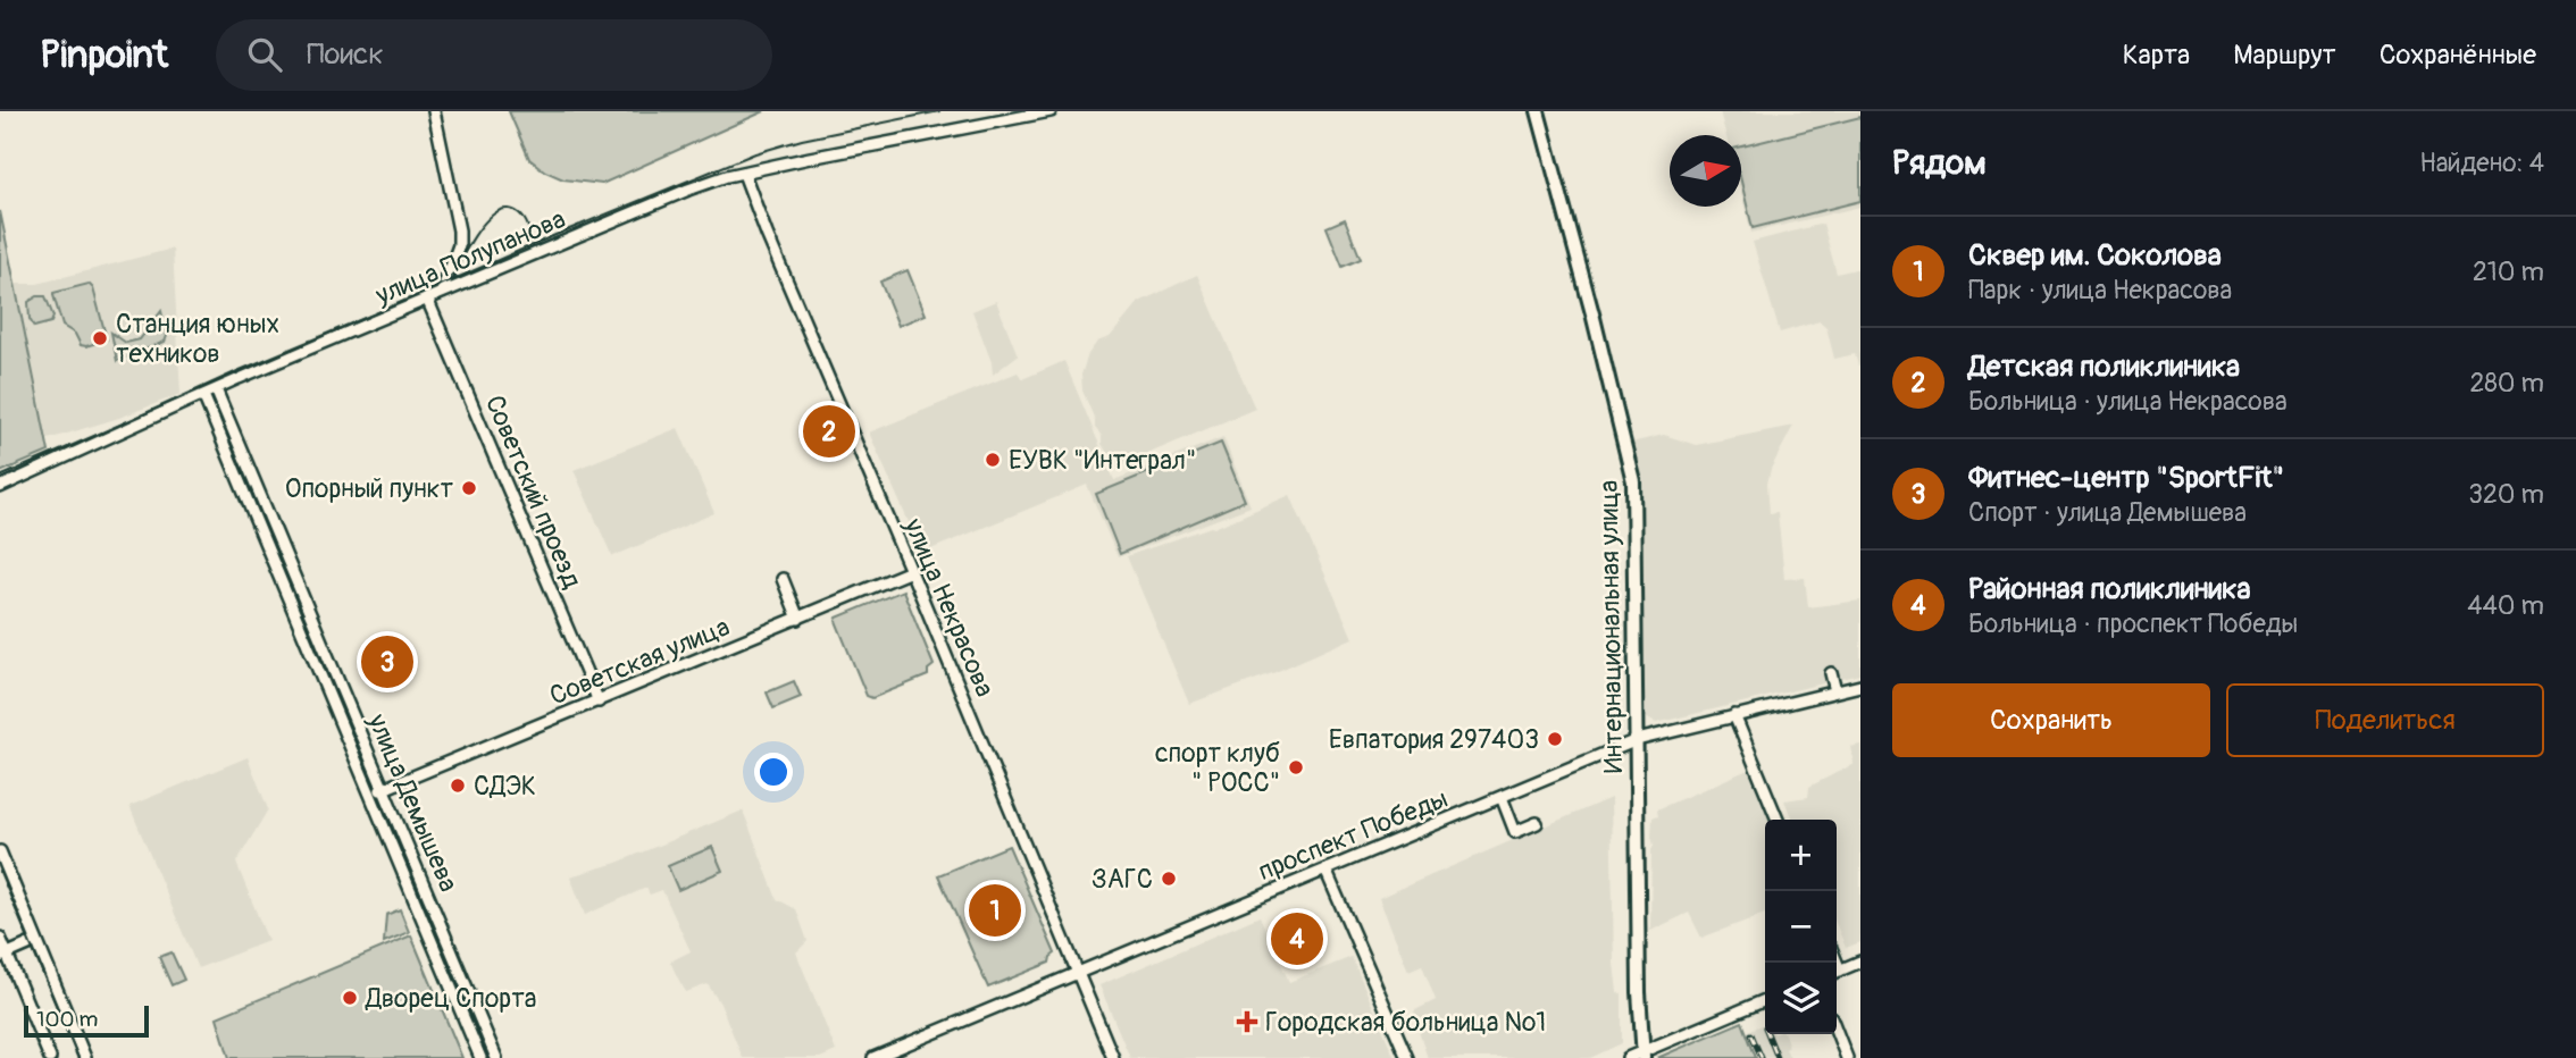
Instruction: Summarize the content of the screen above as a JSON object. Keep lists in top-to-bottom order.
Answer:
{
  "streets": {
    "main road": ["Интернациональная улица"],
    "street": [
      "улица Полупанова",
      "Советский проезд",
      "улица Некрасова",
      "Советская улица",
      "улица Демышева",
      "проспект Победы"
    ]
  },
  "crossings": [
    ["улица Полупанова", "Советский проезд"],
    ["улица Полупанова", "улица Некрасова"],
    ["улица Полупанова", "улица Демышева"],
    ["Советский проезд", "Советская улица"],
    ["улица Некрасова", "Советская улица"],
    ["улица Некрасова", "проспект Победы"],
    ["Интернациональная улица", "проспект Победы"],
    ["Советская улица", "улица Демышева"]
  ],
  "places": {
    "other": [
      "Станция юных техников",
      "ЕУВК \"Интеграл\"",
      "Опорный пункт",
      "Евпатория 297403",
      "спорт клуб \" РОСС\"",
      "СДЭК",
      "ЗАГС",
      "Дворец Спорта"
    ],
    "health": ["Городская больница №1"]
  },
  "scale_bar": "100 m",
  "north": "right",
  "page": {
    "header": "Pinpoint",
    "search": "Поиск",
    "nav": ["Карта", "Маршрут", "Сохранённые"],
    "heading": ["Рядом", "Найдено: 4"],
    "list": [
      {
        "mark": "1",
        "name": "Сквер им. Соколова",
        "note": "Парк · улица Некрасова",
        "value": "210 m"
      },
      {
        "mark": "2",
        "name": "Детская поликлиника",
        "note": "Больница · улица Некрасова",
        "value": "280 m"
      },
      {
        "mark": "3",
        "name": "Фитнес-центр \"SportFit\"",
        "note": "Спорт · улица Демышева",
        "value": "320 m"
      },
      {
        "mark": "4",
        "name": "Районная поликлиника",
        "note": "Больница · проспект Победы",
        "value": "440 m"
      }
    ],
    "pins": [
      "2",
      "3",
      "1",
      "4"
    ],
    "buttons": ["Сохранить", "Поделиться"],
    "map_buttons": ["+", "−"],
    "scale": "100 m"
  }
}
